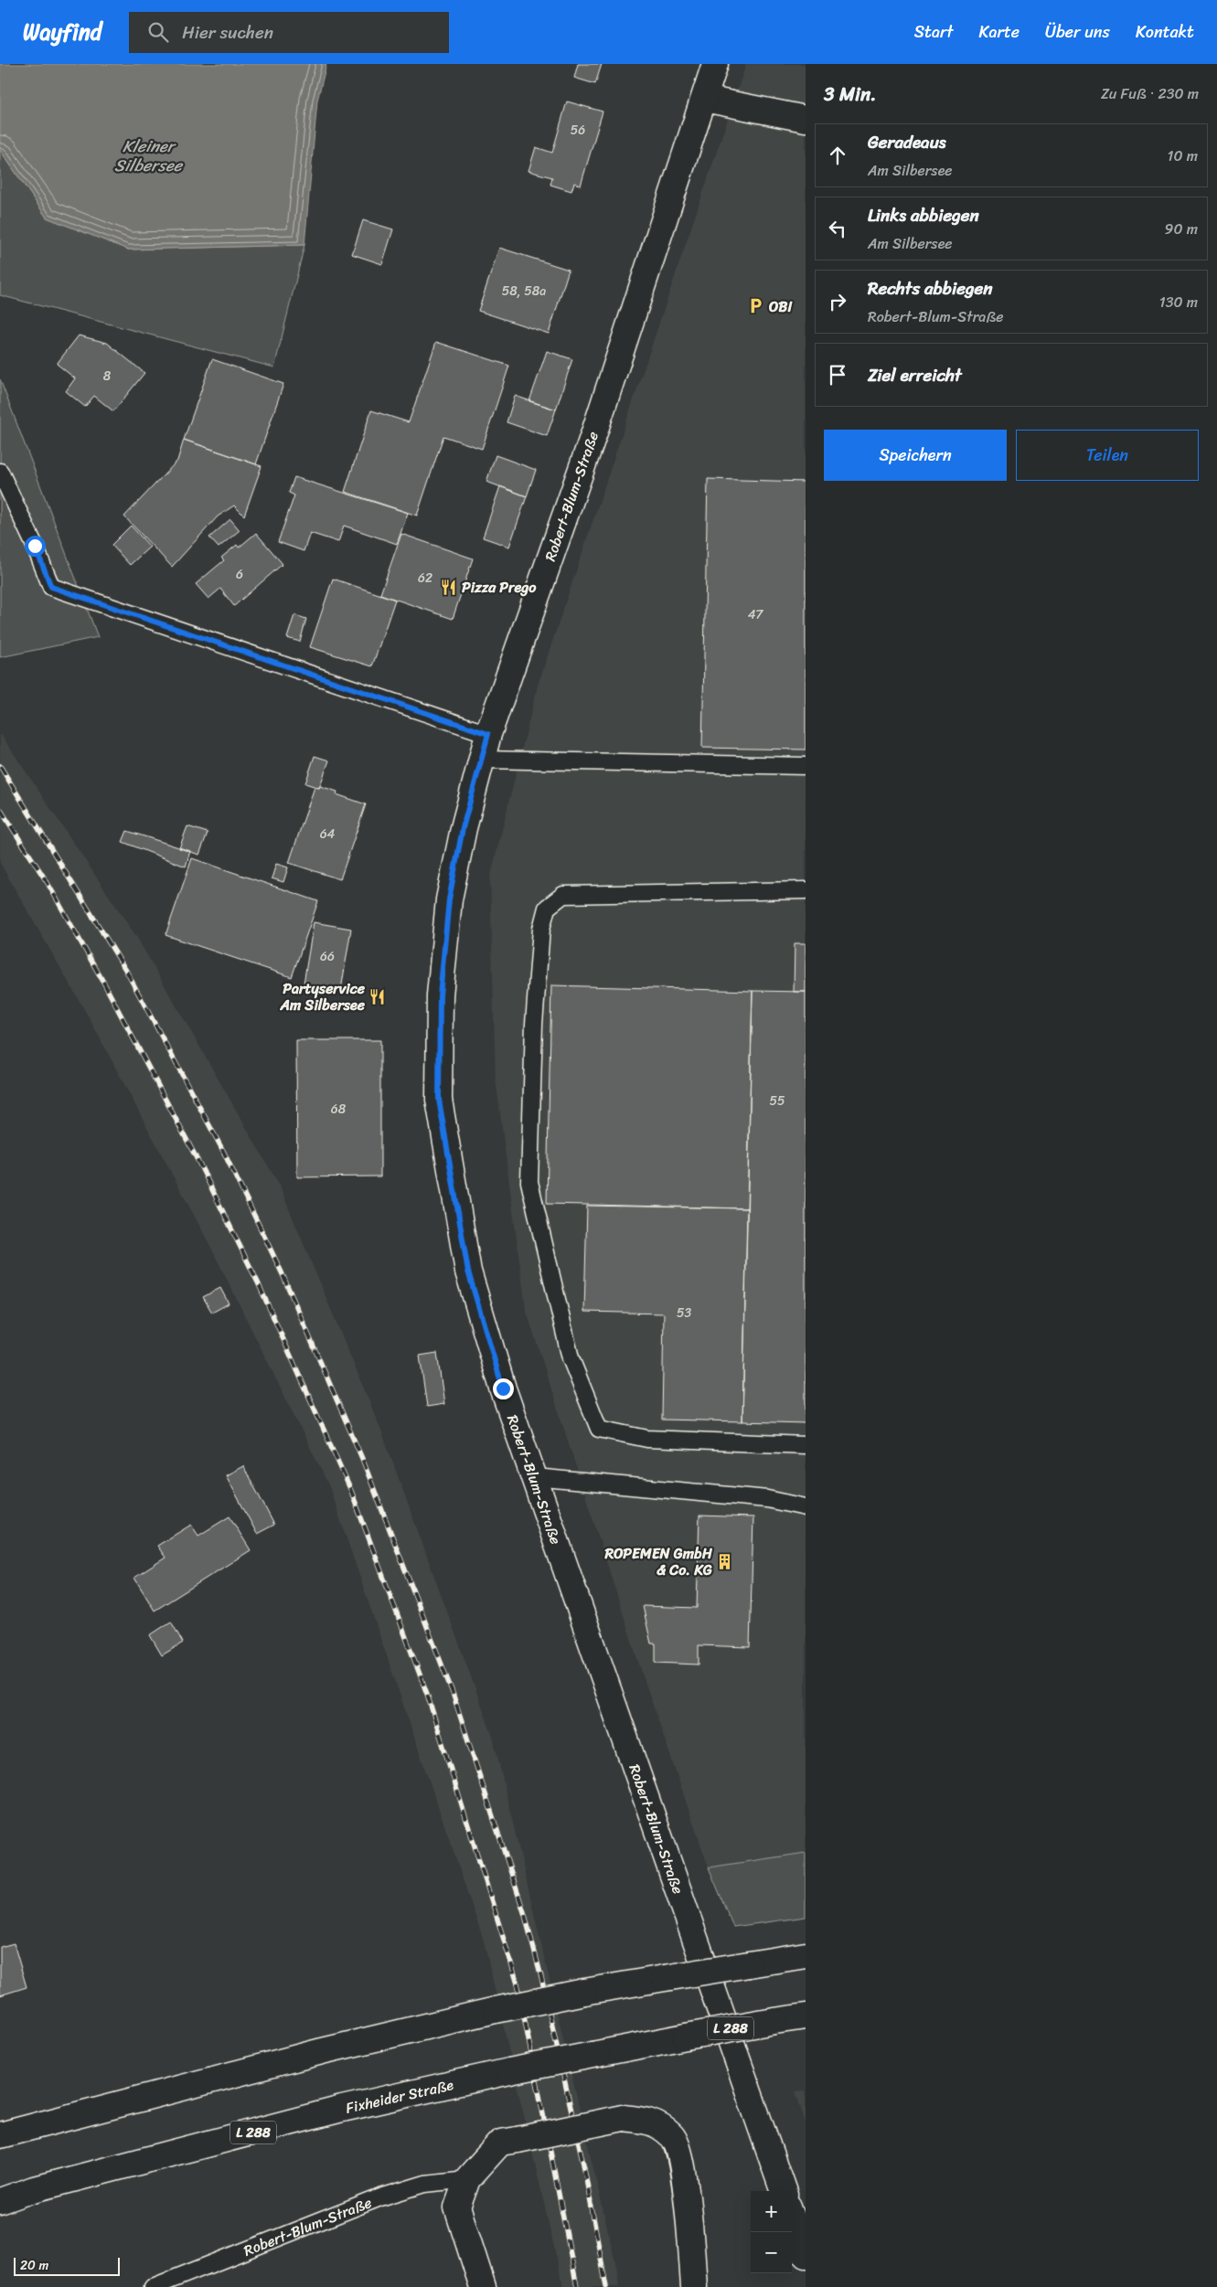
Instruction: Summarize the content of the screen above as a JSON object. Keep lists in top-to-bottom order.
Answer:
{
  "streets": {
    "main road": ["Robert-Blum-Straße", "L 288", "Fixheider Straße"]
  },
  "water": ["Kleiner Silbersee"],
  "places": {
    "parking": ["OBI"],
    "restaurant": ["Pizza Prego", "Partyservice Am Silbersee"],
    "building": ["ROPEMEN GmbH & Co. KG"]
  },
  "house_numbers": [
    "56",
    "58, 58a",
    "8",
    "6",
    "62",
    "47",
    "64",
    "66",
    "55",
    "68",
    "53"
  ],
  "scale_bar": "20 m",
  "page": {
    "header": "Wayfind",
    "search": "Hier suchen",
    "nav": [
      "Start",
      "Karte",
      "Über uns",
      "Kontakt"
    ],
    "heading": ["3 Min.", "Zu Fuß · 230 m"],
    "list": [
      ["Geradeaus", "Am Silbersee", "10 m"],
      ["Links abbiegen", "Am Silbersee", "90 m"],
      ["Rechts abbiegen", "Robert-Blum-Straße", "130 m"],
      "Ziel erreicht"
    ],
    "buttons": ["Speichern", "Teilen"],
    "map_buttons": ["+", "−"],
    "scale": "20 m"
  }
}
